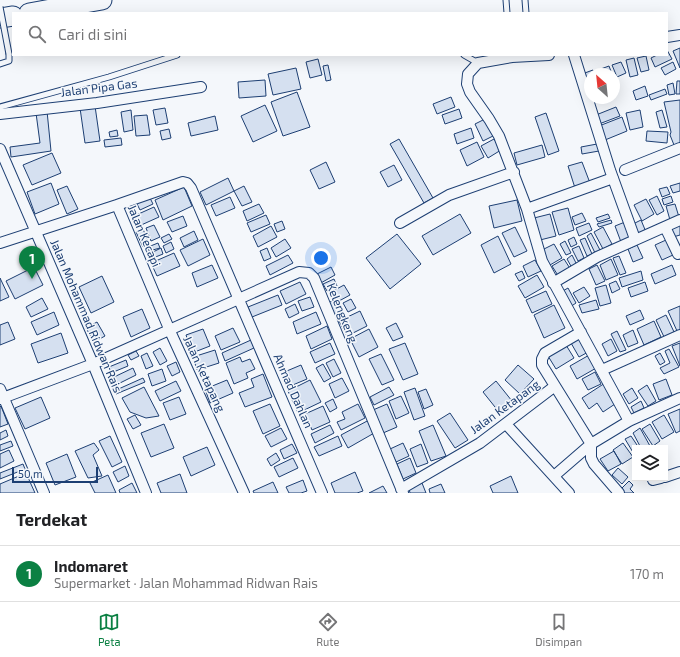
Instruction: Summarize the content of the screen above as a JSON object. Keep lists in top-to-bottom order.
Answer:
{
  "streets": {
    "street": [
      "Jalan Pipa Gas",
      "Jalan Kecapi",
      "Kelengkeng",
      "Jalan Mohammad Ridwan Rais",
      "Jalan Ketapang",
      "Ahmad Dahlan"
    ]
  },
  "crossings": [
    ["Jalan Kecapi", "Kelengkeng"],
    ["Jalan Kecapi", "Jalan Ketapang"],
    ["Jalan Kecapi", "Ahmad Dahlan"],
    ["Kelengkeng", "Jalan Mohammad Ridwan Rais"],
    ["Kelengkeng", "Jalan Ketapang"],
    ["Kelengkeng", "Ahmad Dahlan"]
  ],
  "scale_bar": "50 m",
  "north": "top left",
  "page": {
    "search": "Cari di sini",
    "pins": "1",
    "scale": "50 m",
    "heading": "Terdekat",
    "list": [
      {
        "mark": "1",
        "name": "Indomaret",
        "note": "Supermarket · Jalan Mohammad Ridwan Rais",
        "value": "170 m"
      }
    ],
    "nav": ["Peta", "Rute", "Disimpan"]
  }
}
